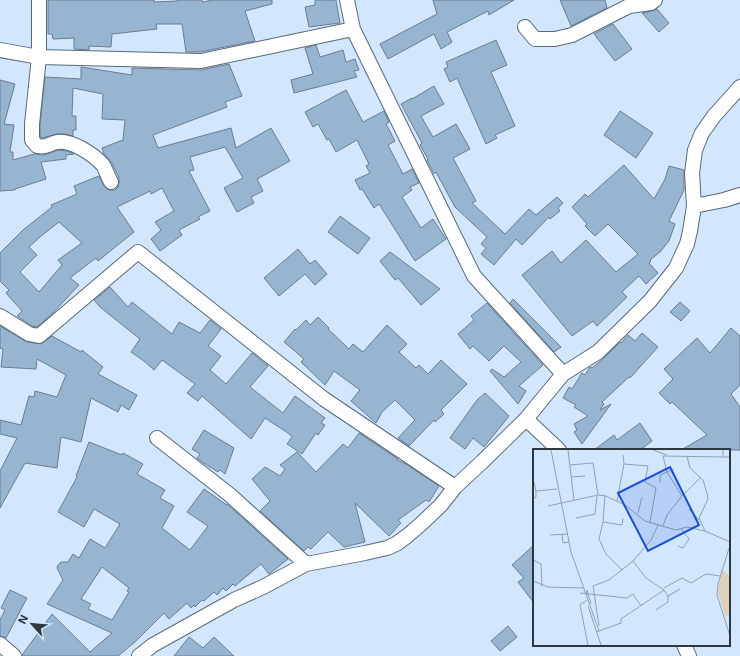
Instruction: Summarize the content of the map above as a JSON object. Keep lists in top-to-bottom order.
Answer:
{
  "north": "top left"
}
